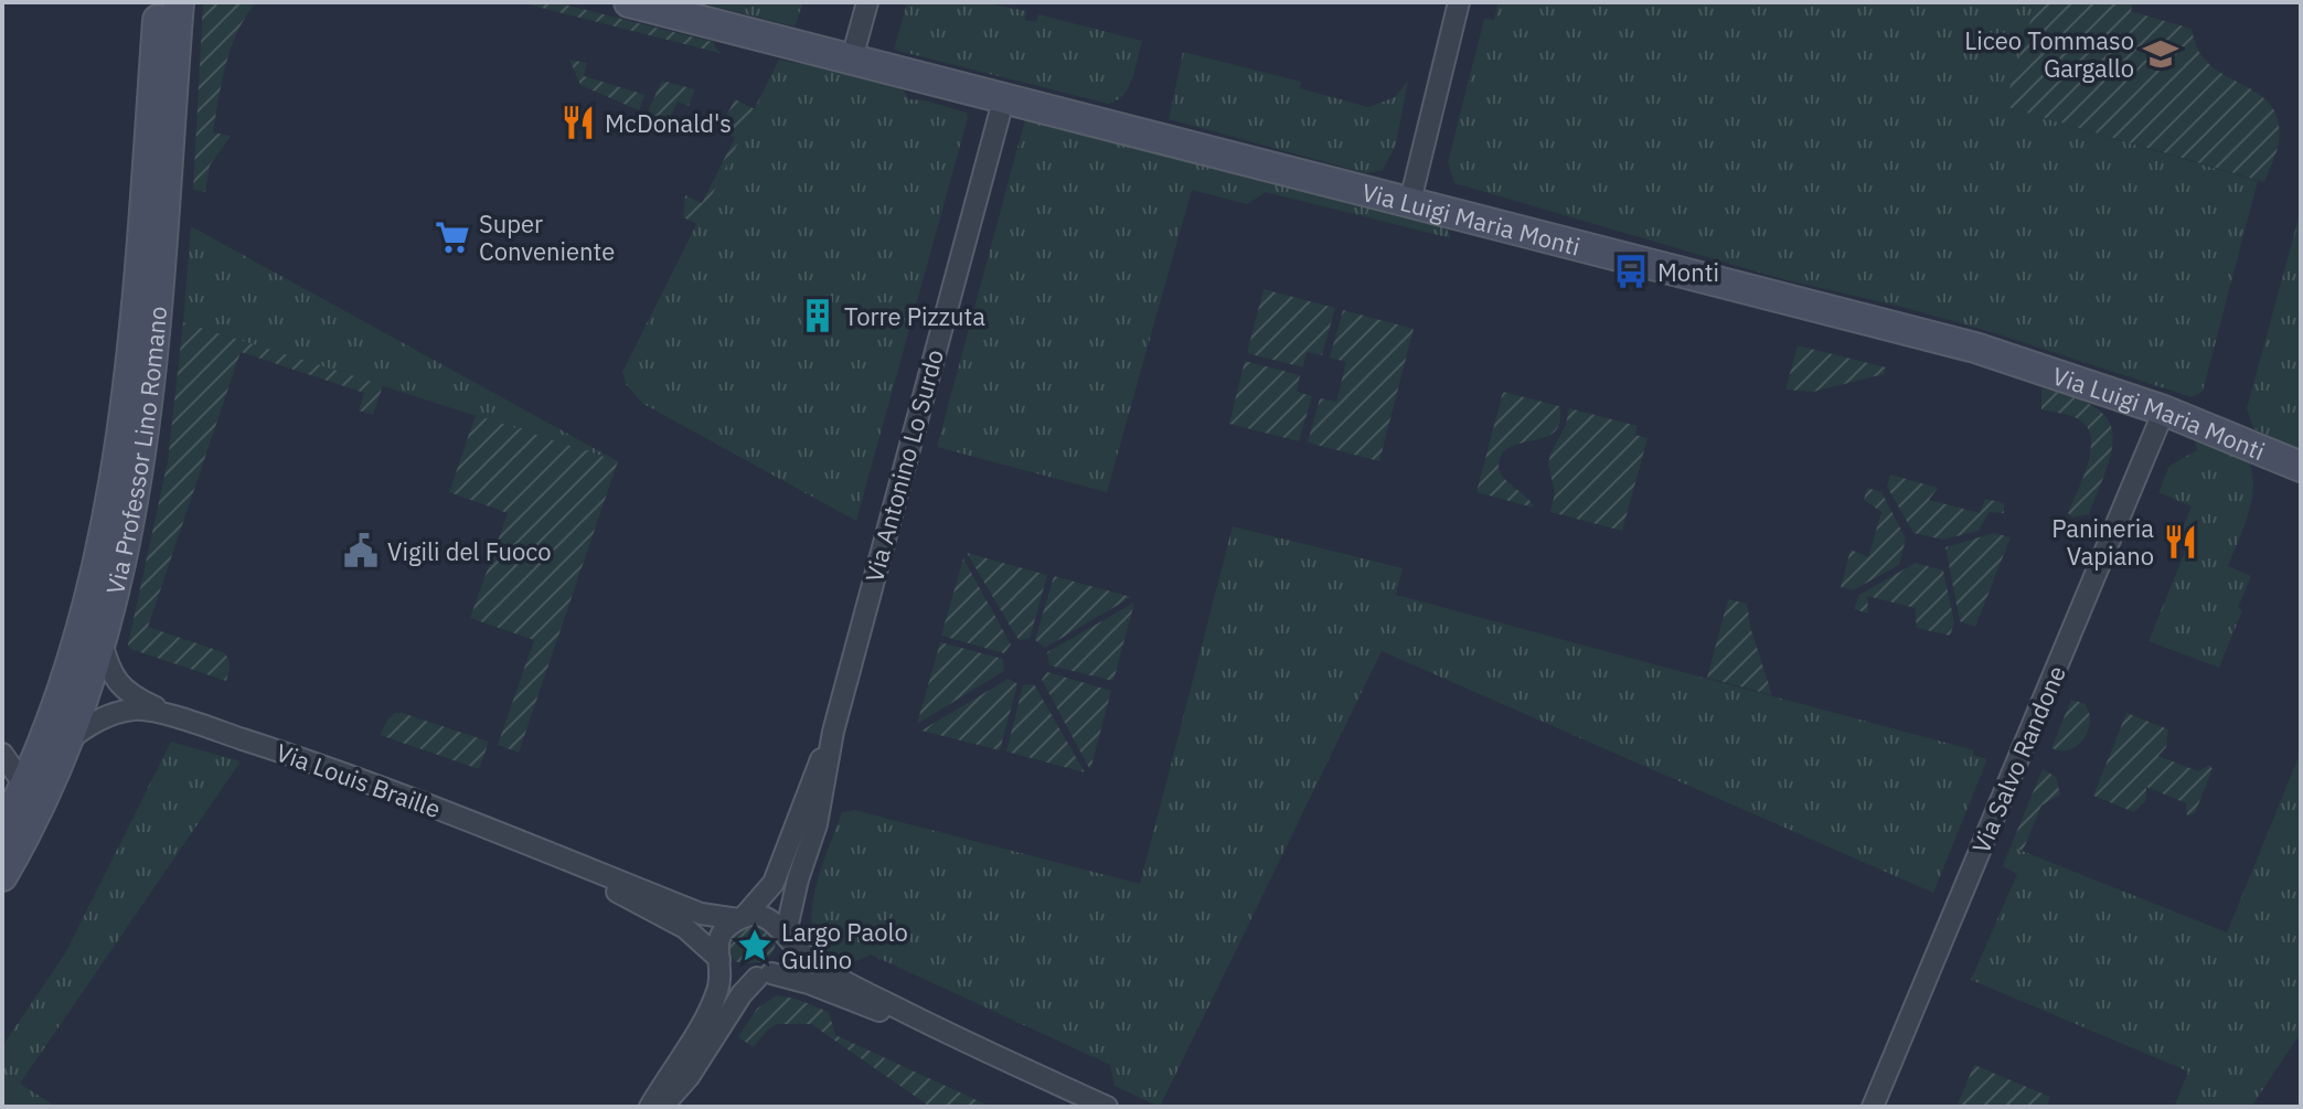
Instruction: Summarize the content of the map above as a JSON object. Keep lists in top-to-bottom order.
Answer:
{
  "streets": {
    "street": [
      "Via Luigi Maria Monti",
      "Via Professor Lino Romano",
      "Via Antonino Lo Surdo",
      "Via Salvo Randone",
      "Via Louis Braille"
    ]
  },
  "crossings": [
    ["Via Luigi Maria Monti", "Via Antonino Lo Surdo"],
    ["Via Luigi Maria Monti", "Via Salvo Randone"]
  ],
  "places": {
    "school or university": ["Liceo Tommaso Gargallo"],
    "restaurant": ["McDonald's", "Panineria Vapiano"],
    "supermarket": ["Super Conveniente"],
    "bus stop": ["Monti"],
    "building": ["Torre Pizzuta"],
    "public building": ["Vigili del Fuoco"],
    "place": ["Largo Paolo Gulino"]
  }
}
